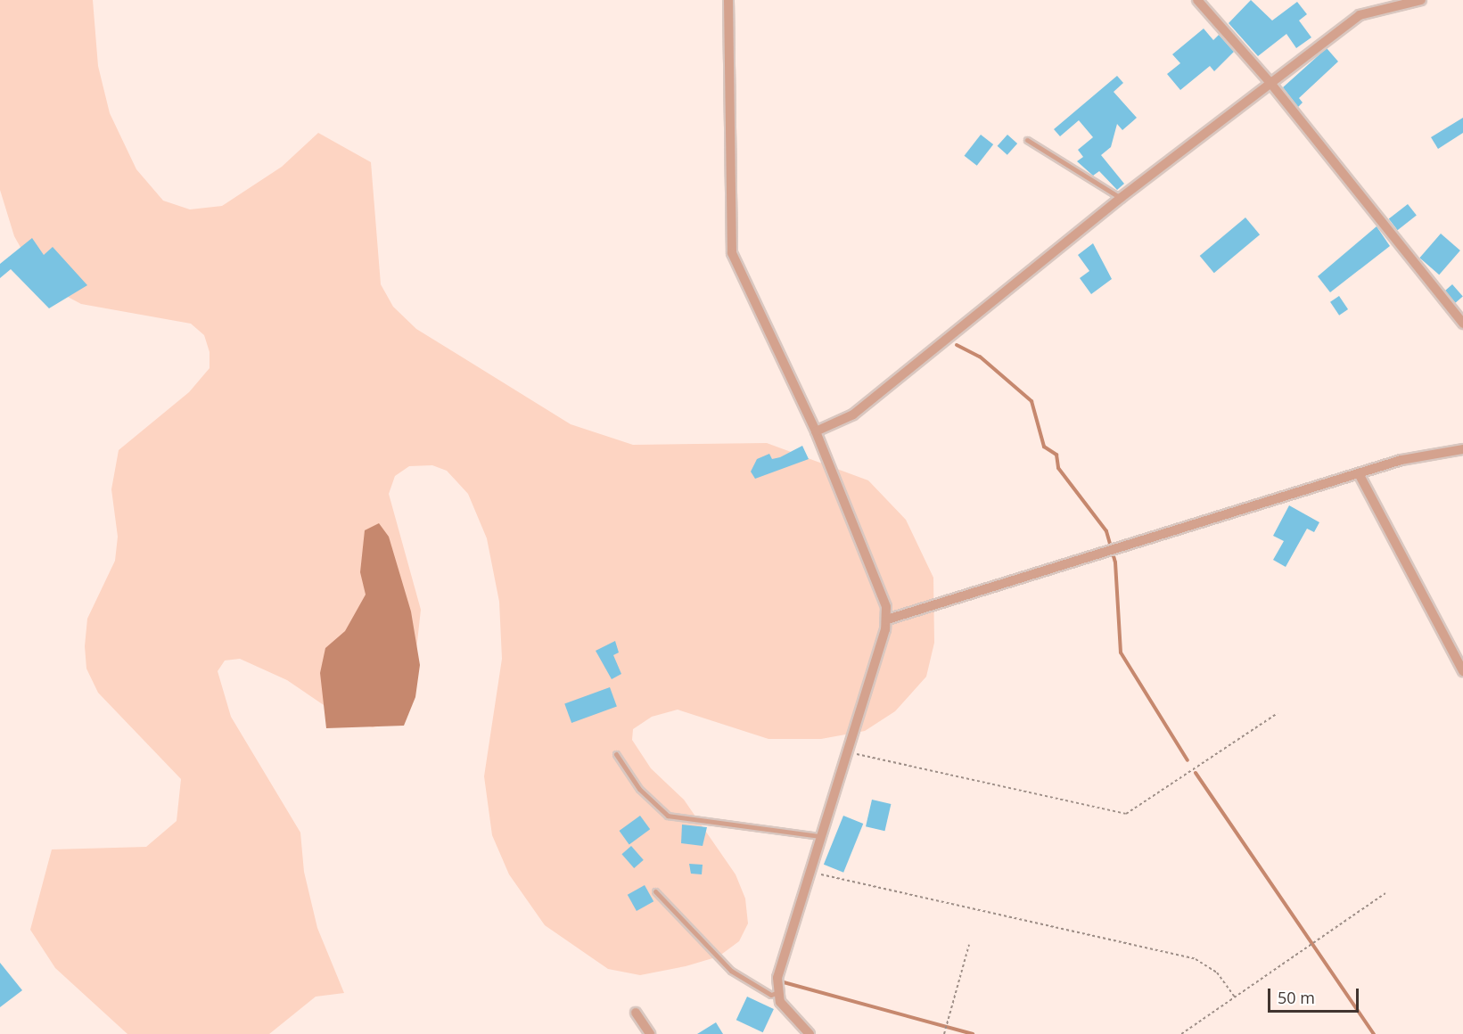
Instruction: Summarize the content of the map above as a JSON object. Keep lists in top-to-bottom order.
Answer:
{
  "scale_bar": "50 m"
}
